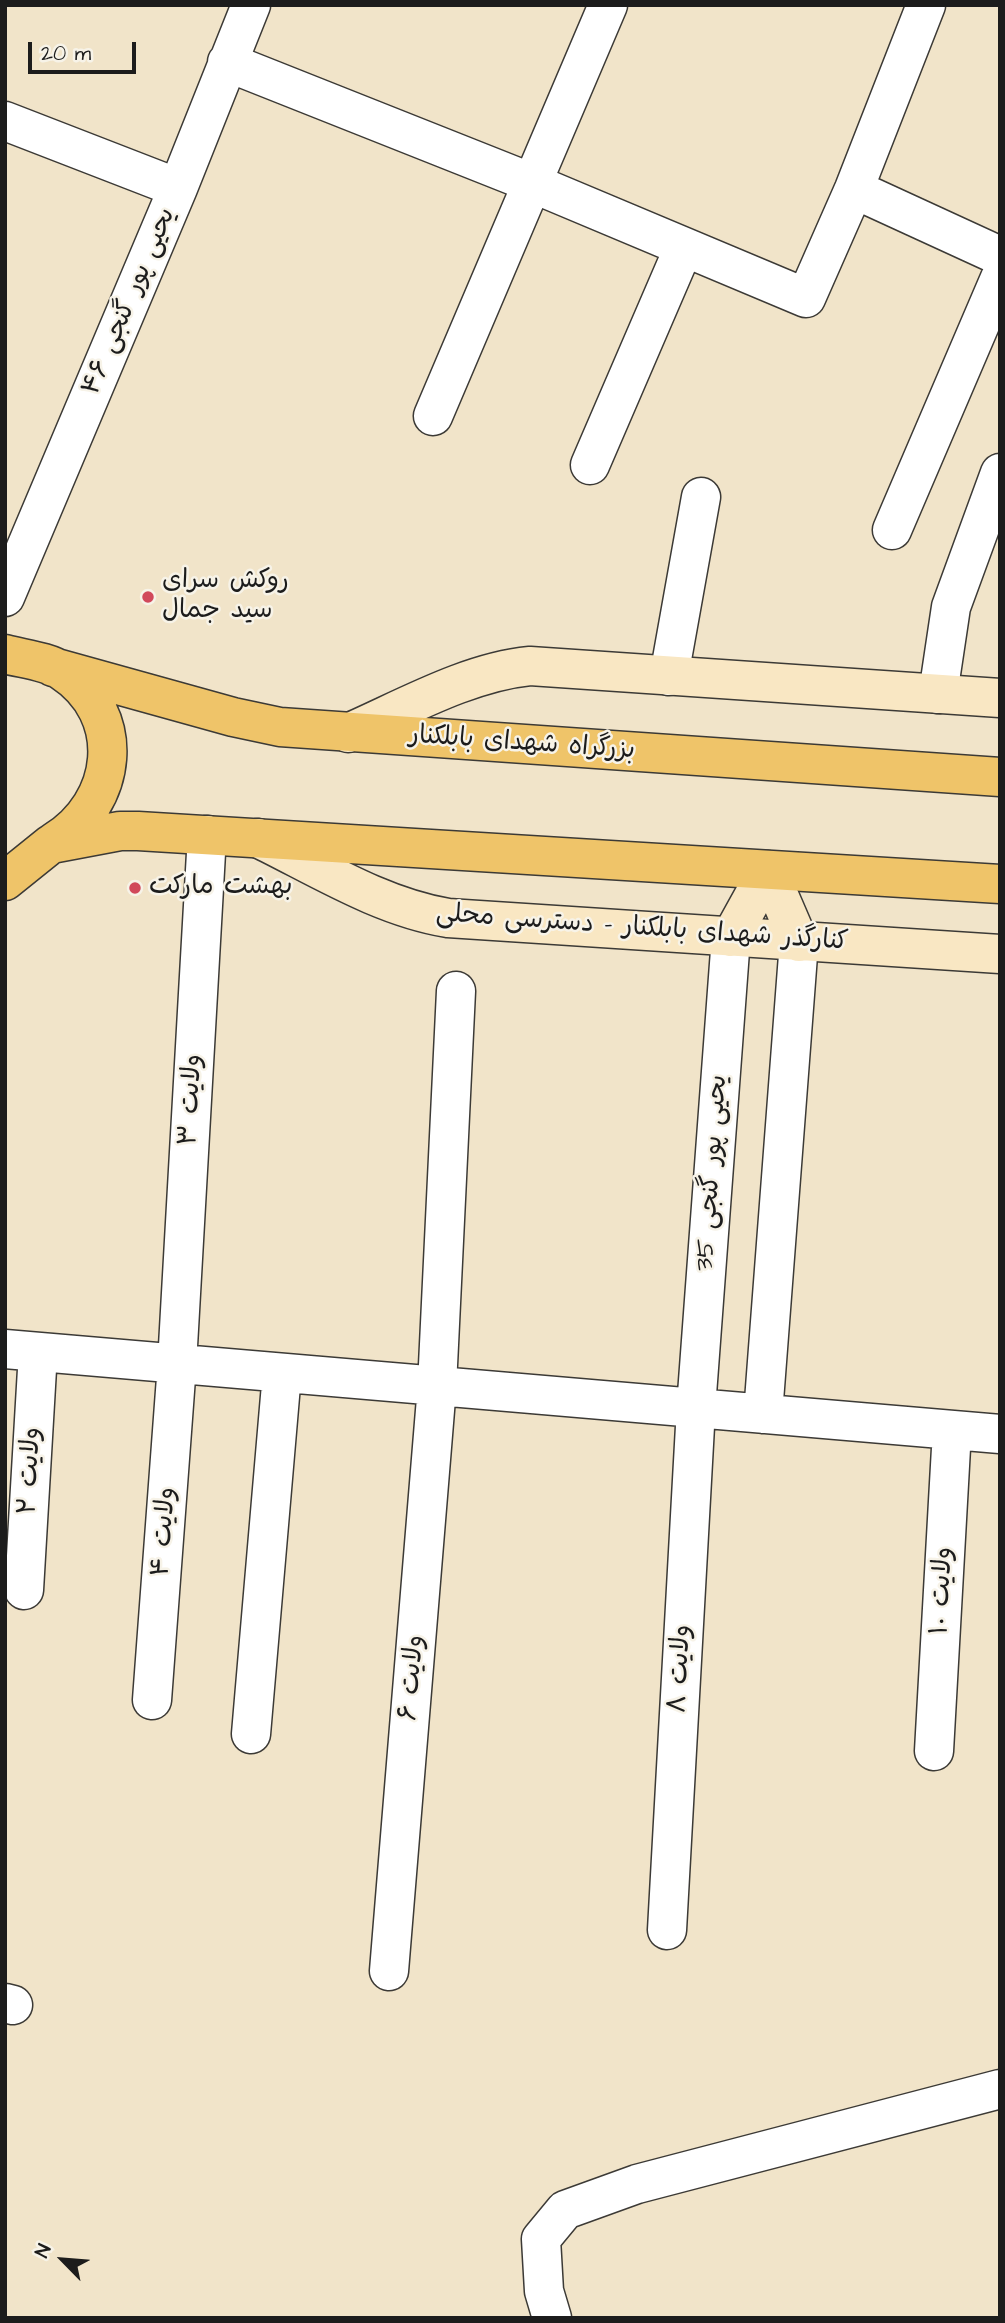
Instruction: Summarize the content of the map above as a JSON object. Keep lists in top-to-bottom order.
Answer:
{
  "streets": {
    "main road": ["بزرگراه شهدای بابلکنار", "کنارگذر شهدای بابلکنار - دسترسی محلی"],
    "street": [
      "یحیی پور گنجی ۴۶",
      "ولایت ۳",
      "یحیی پور گنجی 35",
      "ولایت ۲",
      "ولایت ۴",
      "ولایت ۱۰",
      "ولایت ۸",
      "ولایت ۶"
    ]
  },
  "crossings": [
    ["کنارگذر شهدای بابلکنار - دسترسی محلی", "یحیی پور گنجی 35"],
    ["ولایت ۳", "ولایت ۴"],
    ["یحیی پور گنجی 35", "ولایت ۸"]
  ],
  "places": ["روکش سرای سید جمال", "بهشت مارکت"],
  "scale_bar": "20 m",
  "north": "top left"
}
